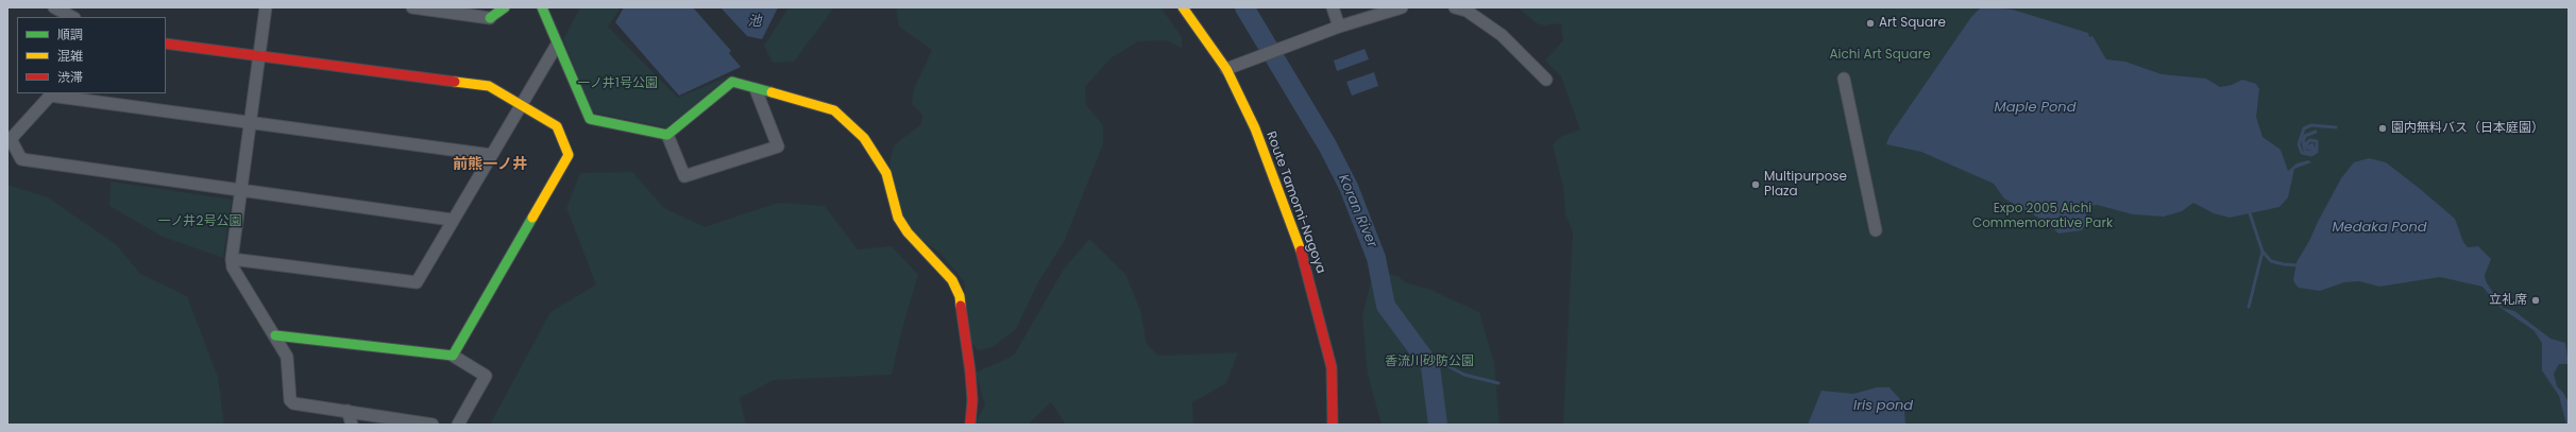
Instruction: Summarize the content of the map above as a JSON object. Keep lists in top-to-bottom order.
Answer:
{
  "streets": {
    "street": ["Route Tamomi-Nagoya"]
  },
  "districts": ["前熊一ノ井"],
  "water": [
    "池",
    "Maple Pond",
    "Koran River",
    "Medaka Pond",
    "Iris pond"
  ],
  "parks": [
    "Aichi Art Square",
    "一ノ井1号公園",
    "Expo 2005 Aichi Commemorative Park",
    "一ノ井2号公園",
    "香流川砂防公園"
  ],
  "places": [
    "Art Square",
    "園内無料バス（日本庭園）",
    "Multipurpose Plaza",
    "立礼席"
  ],
  "legend": ["順調", "混雑", "渋滞"]
}
